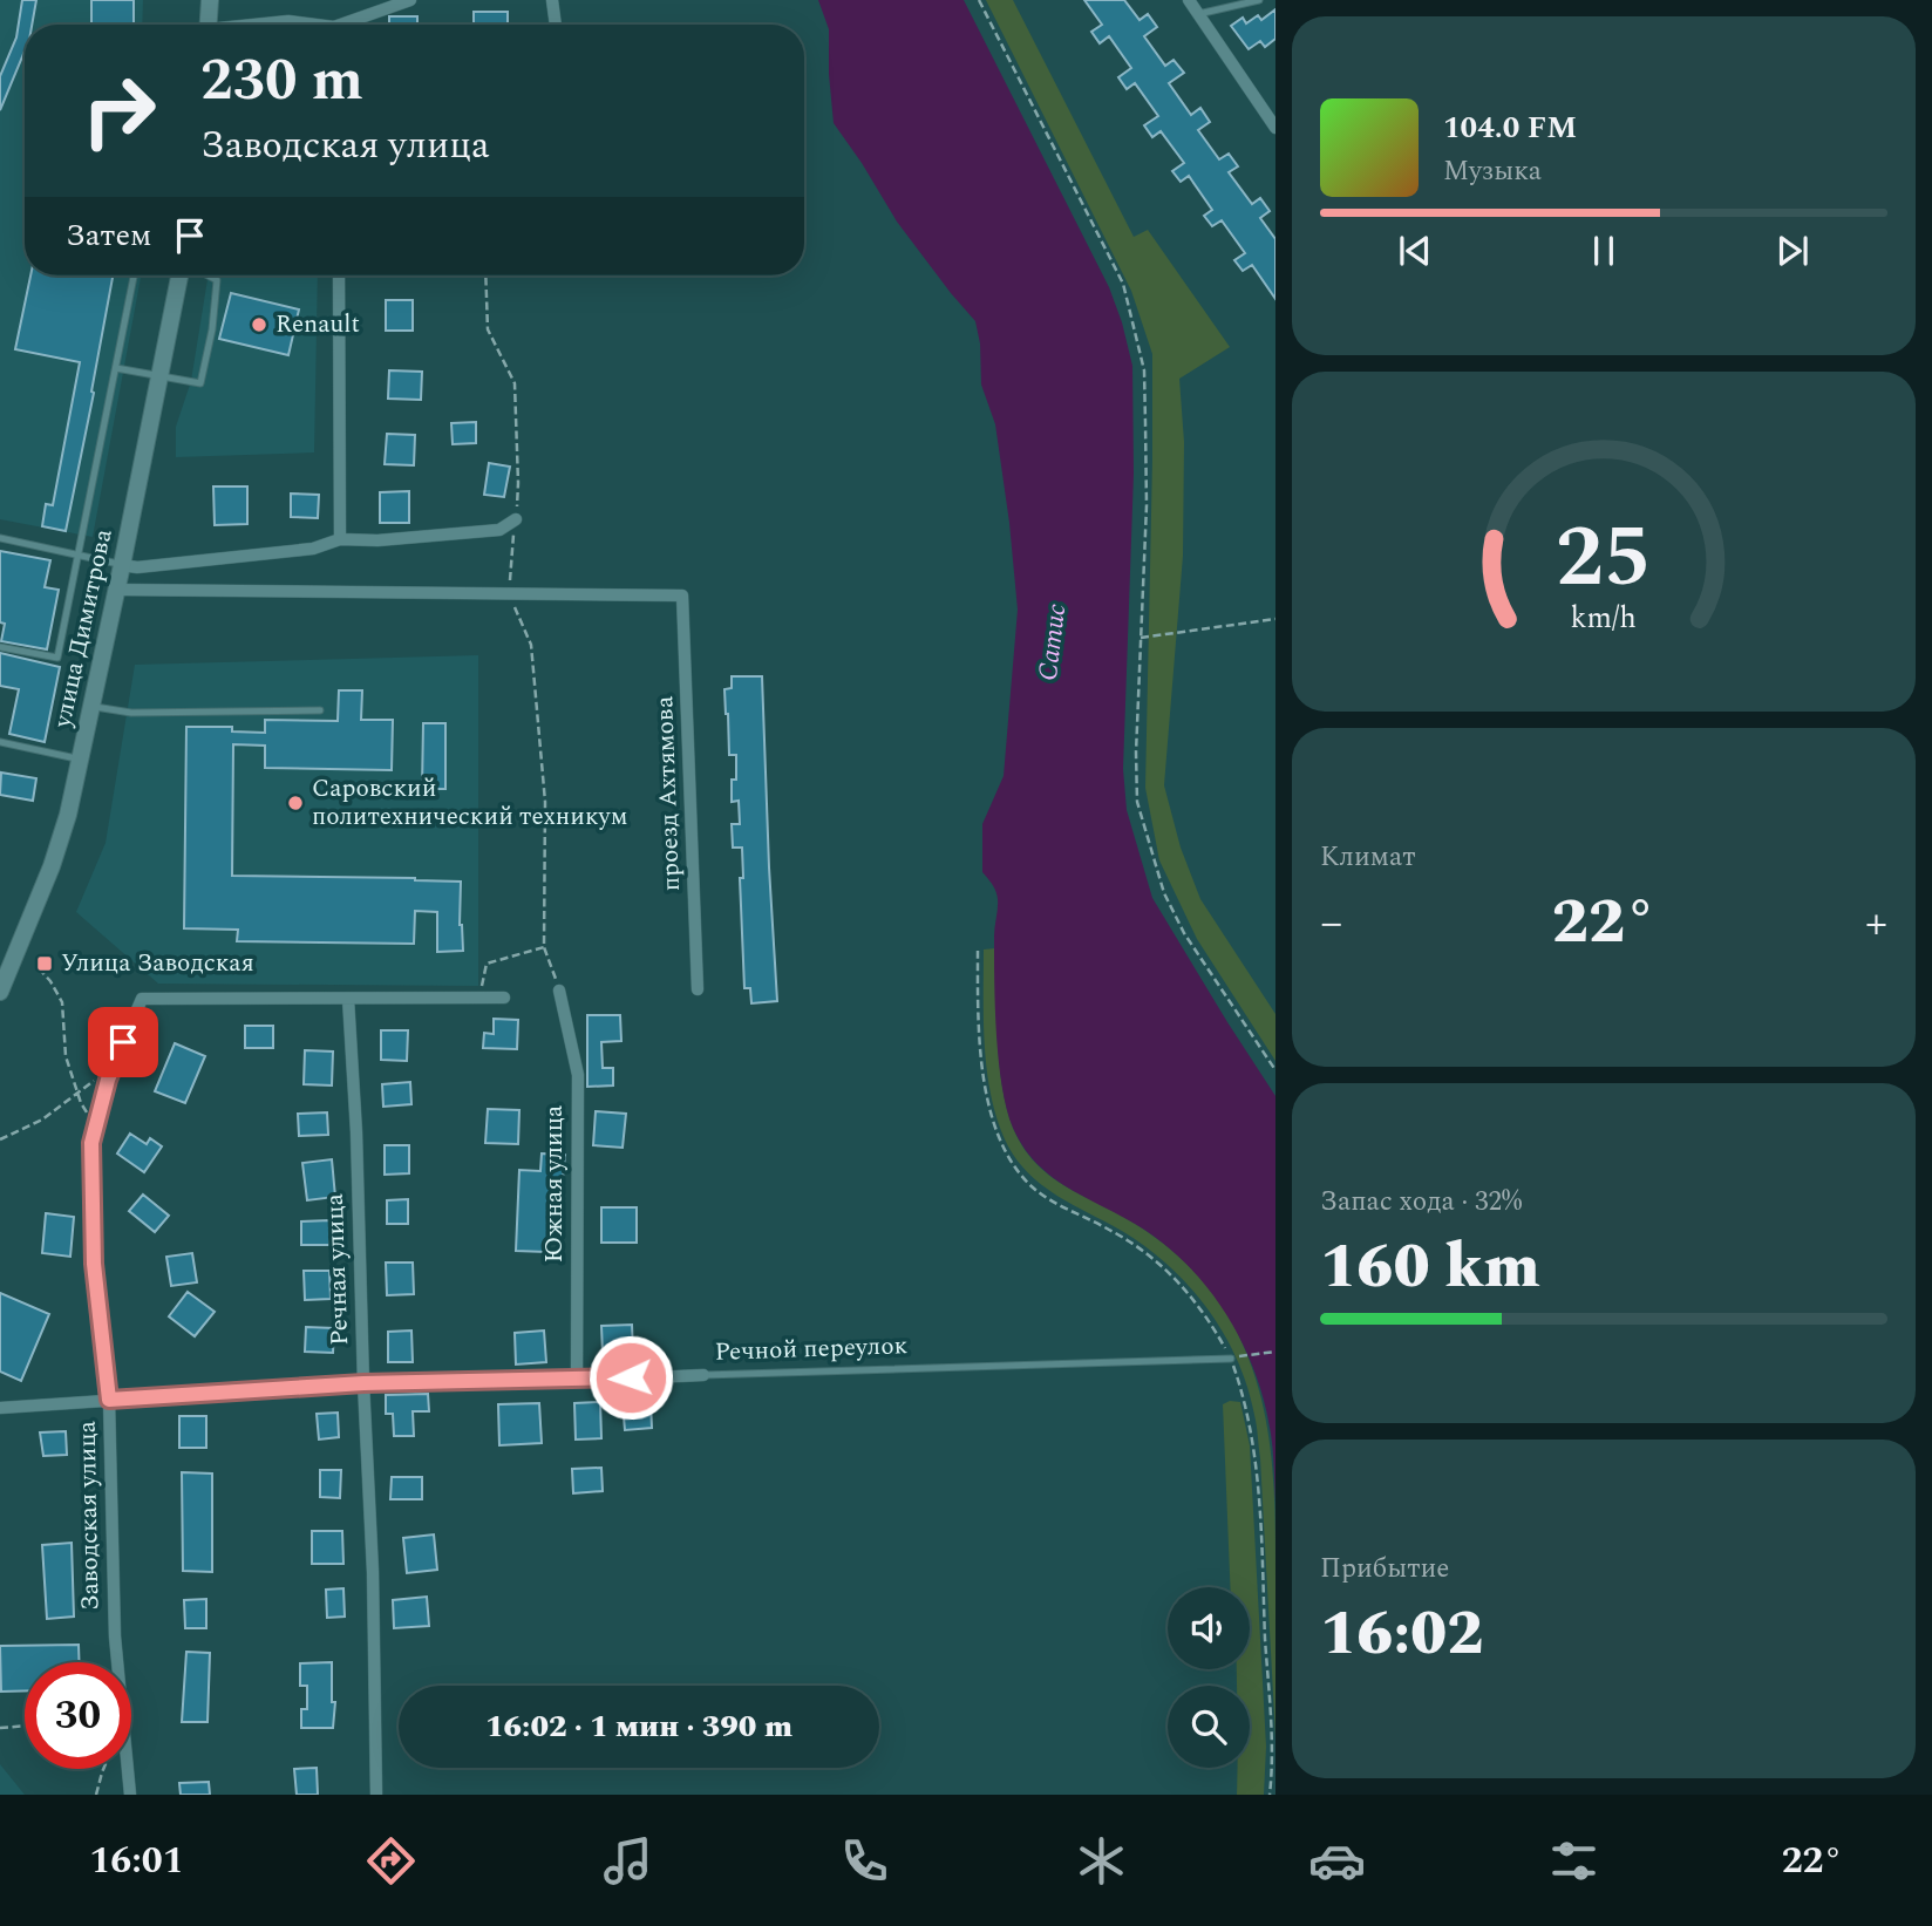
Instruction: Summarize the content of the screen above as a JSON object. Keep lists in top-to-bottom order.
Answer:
{
  "streets": {
    "street": [
      "улица Димитрова",
      "проезд Ахтямова",
      "Южная улица",
      "Речная улица",
      "Речной переулок",
      "Заводская улица"
    ]
  },
  "crossings": [
    ["Южная улица", "Речной переулок"],
    ["Речная улица", "Речной переулок"],
    ["Речная улица", "Заводская улица"],
    ["Речной переулок", "Заводская улица"]
  ],
  "water": ["Сатис"],
  "places": {
    "other": ["Renault", "Саровский политехнический техникум"],
    "transit": ["Улица Заводская"]
  },
  "page": {
    "turn": ["230 m", "Заводская улица"],
    "song": ["104.0 FM", "Музыка"],
    "then": "Затем",
    "tile": [
      "Климат",
      ["Запас хода · 32%", "160 km"],
      ["Прибытие", "16:02"]
    ],
    "heat": ["−", "22°", "+"],
    "limit": "30",
    "trip": "16:02 · 1 мин · 390 m",
    "tabs": ["16:01", "22°"],
    "gauge": ["25", "km/h"]
  }
}
